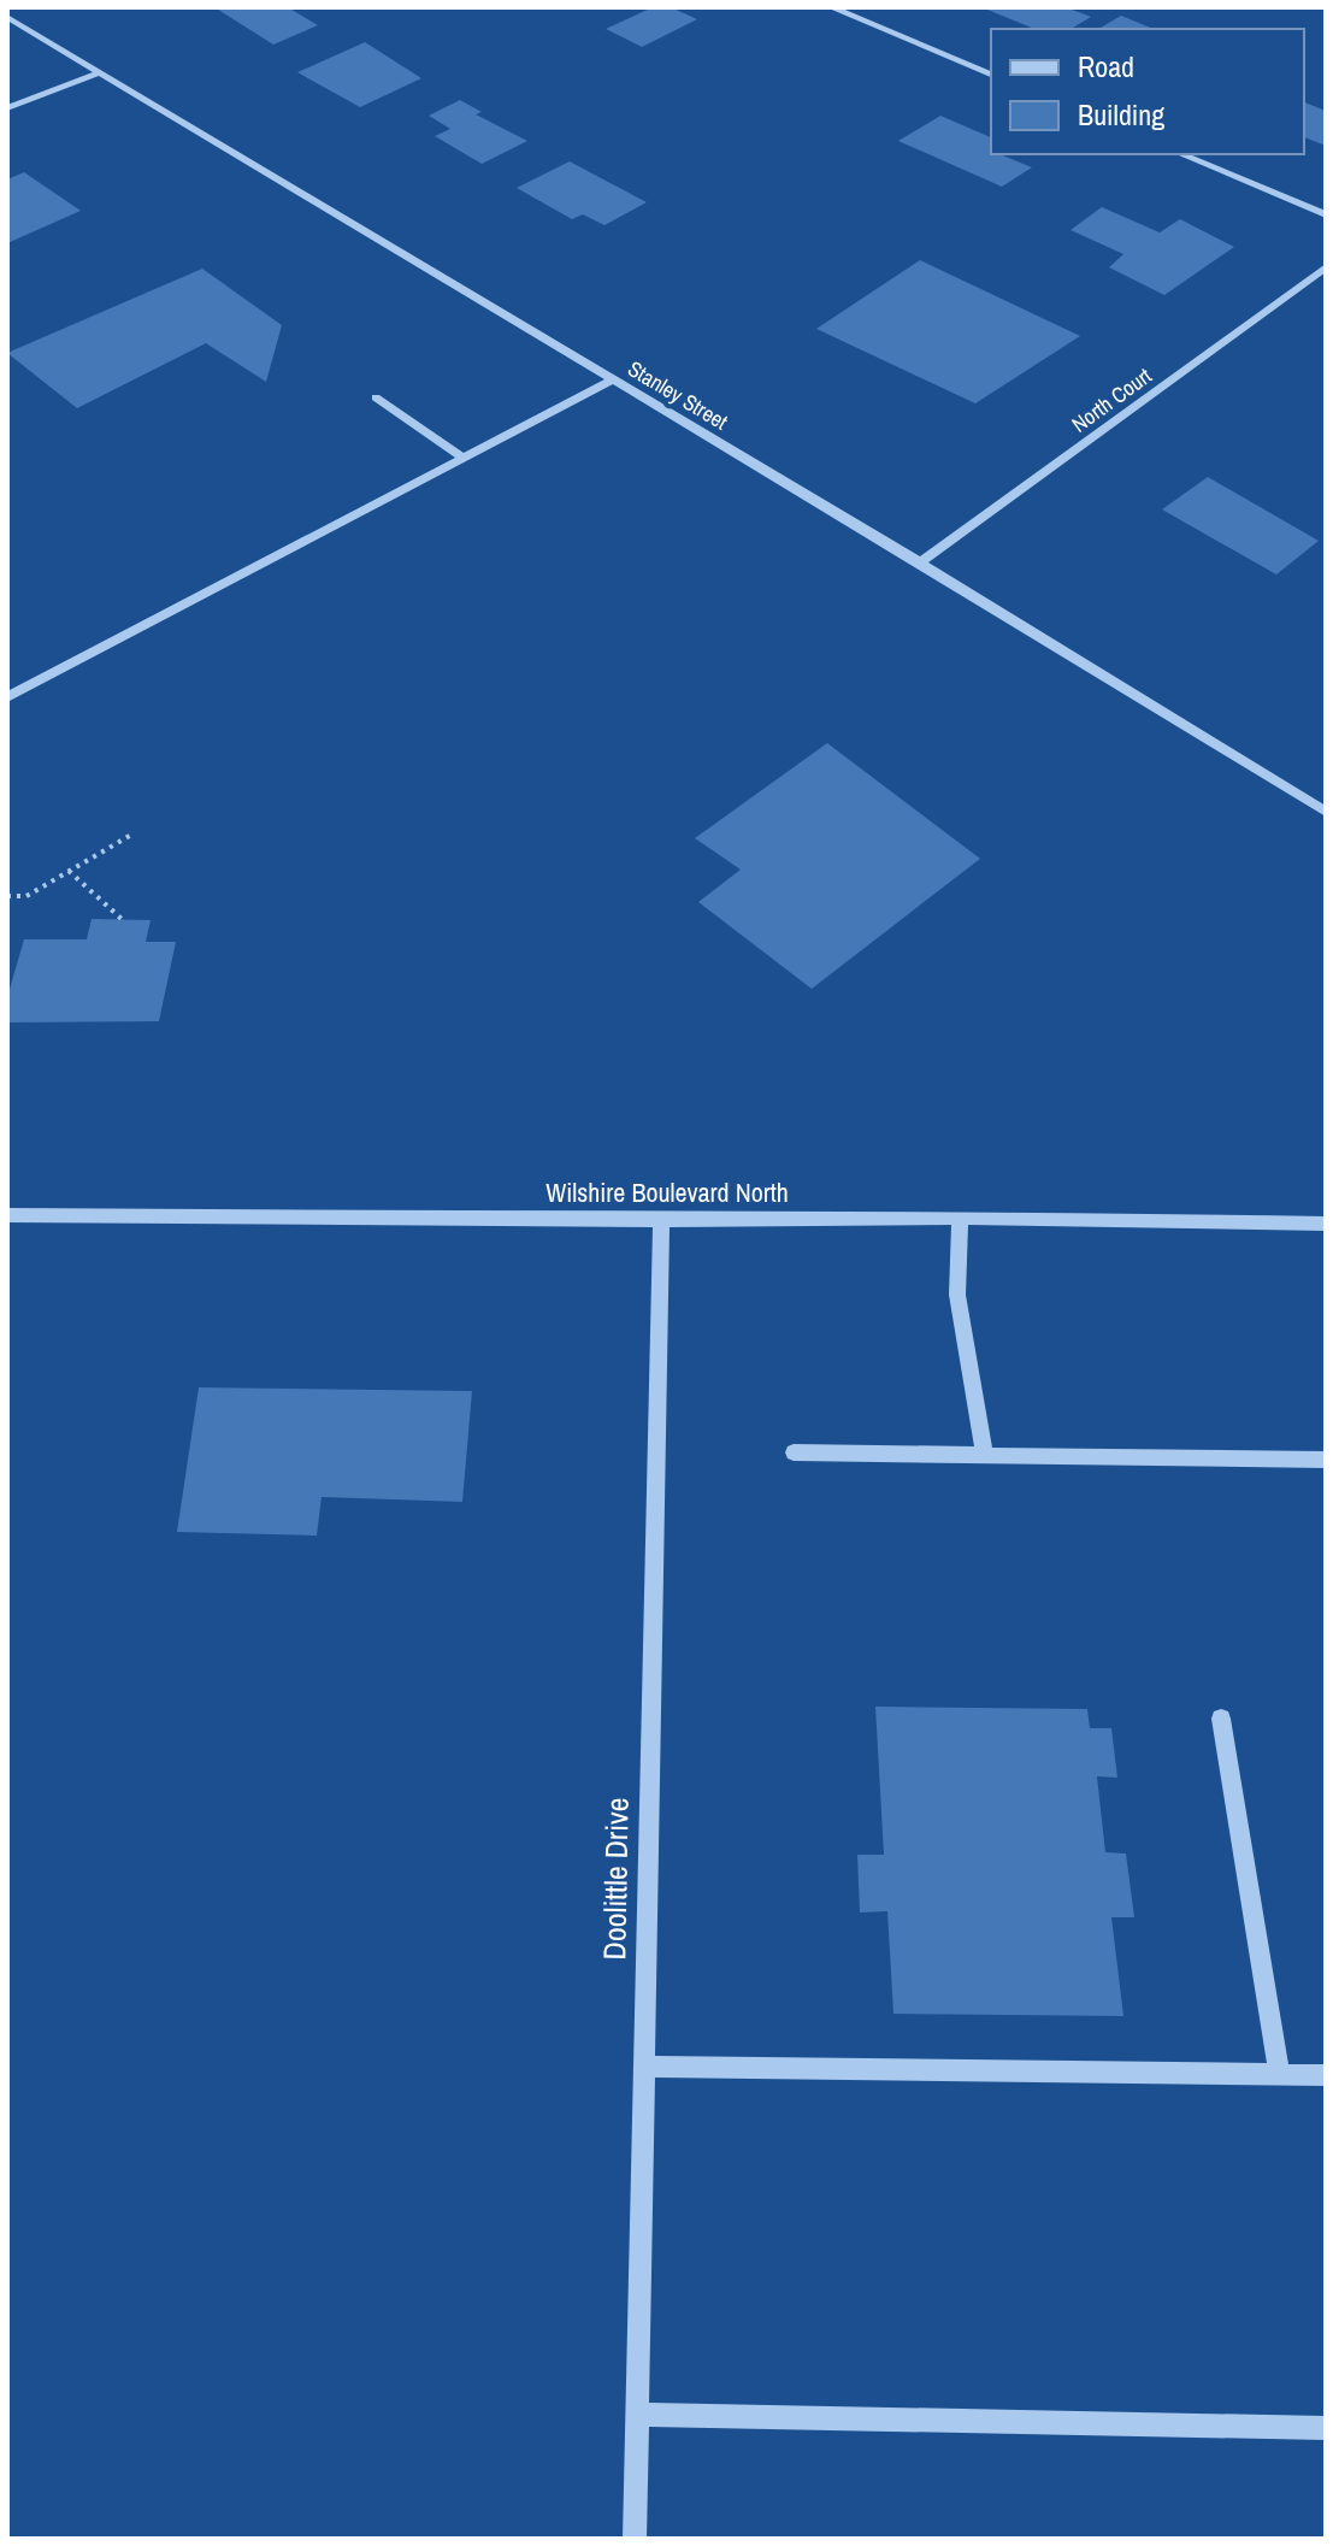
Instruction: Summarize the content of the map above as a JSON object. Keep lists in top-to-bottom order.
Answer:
{
  "streets": {
    "street": [
      "Stanley Street",
      "North Court",
      "Wilshire Boulevard North",
      "Doolittle Drive"
    ]
  },
  "crossings": [
    ["Stanley Street", "North Court"],
    ["Wilshire Boulevard North", "Doolittle Drive"]
  ],
  "legend": ["Road", "Building"]
}
